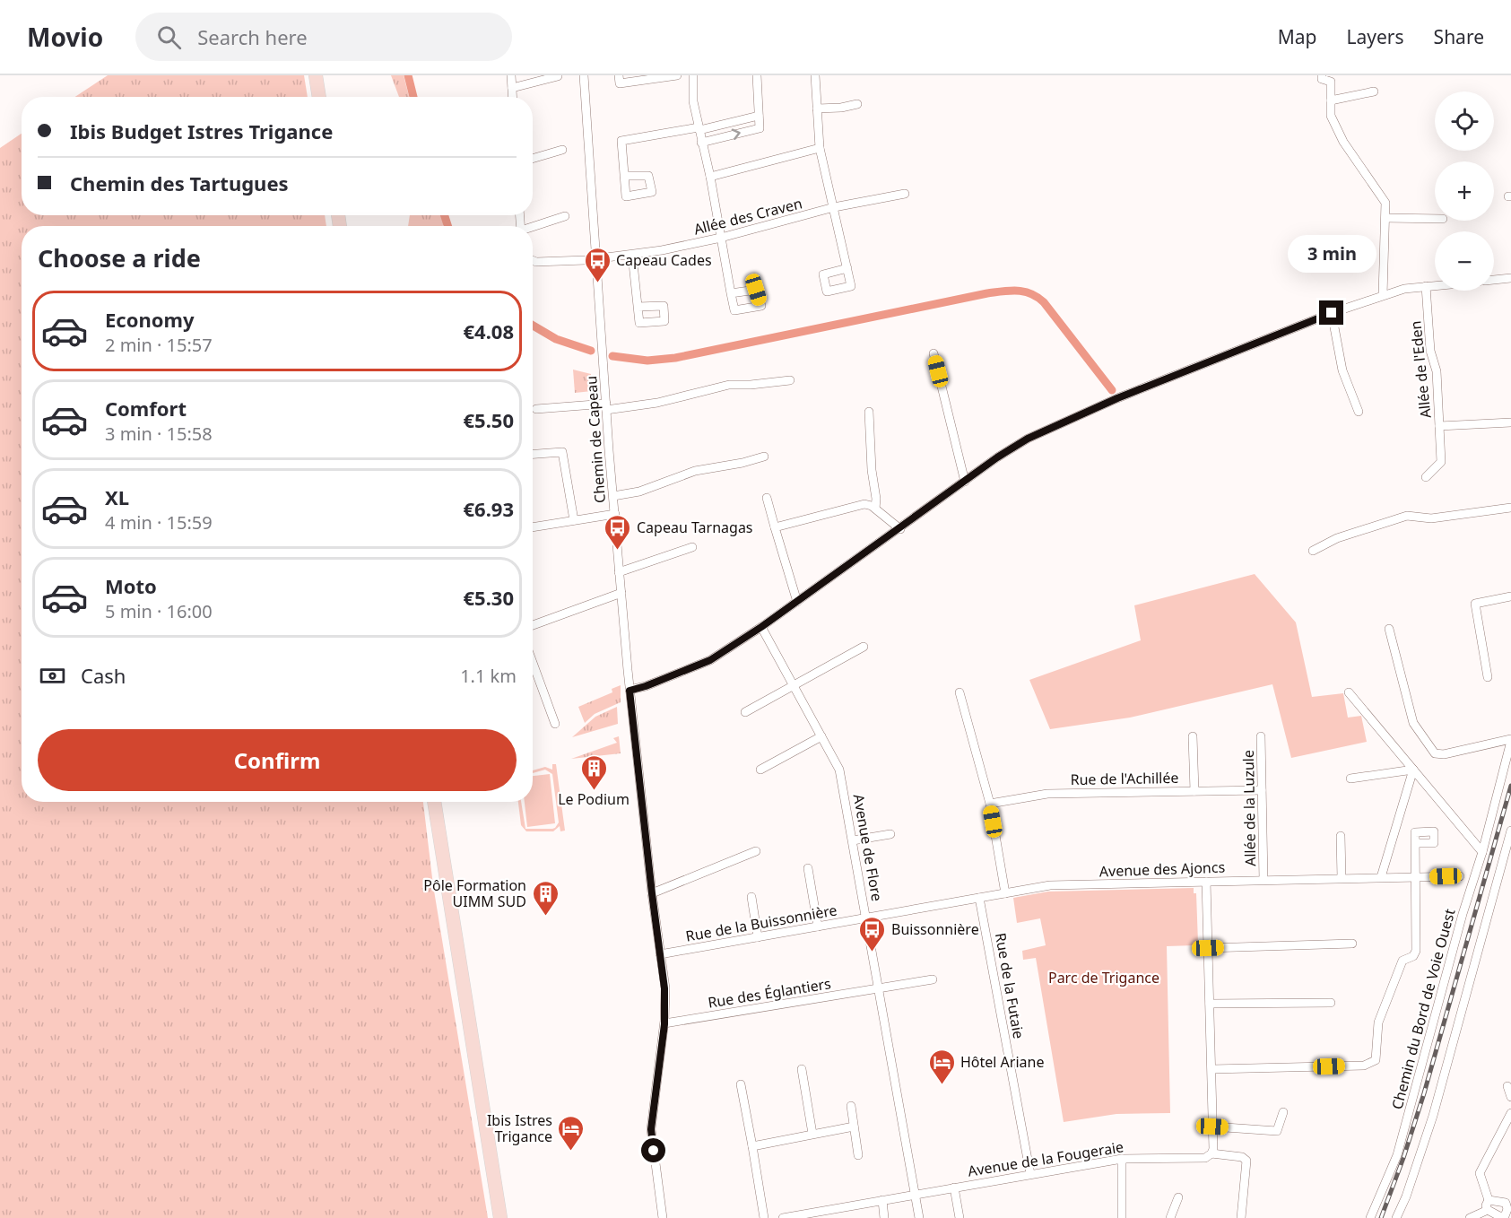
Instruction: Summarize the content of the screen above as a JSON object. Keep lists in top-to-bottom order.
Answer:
{
  "streets": {
    "street": [
      "Allée des Craven",
      "Allée de l'Eden",
      "Chemin de Capeau",
      "Rue de l'Achillée",
      "Allée de la Luzule",
      "Avenue de Flore",
      "Avenue des Ajoncs",
      "Rue de la Buissonnière",
      "Rue de la Futaie",
      "Rue des Églantiers",
      "Chemin du Bord de Voie Ouest",
      "Avenue de la Fougeraie"
    ]
  },
  "crossings": [
    ["Allée des Craven", "Chemin de Capeau"],
    ["Chemin de Capeau", "Rue de la Buissonnière"],
    ["Chemin de Capeau", "Rue des Églantiers"],
    ["Rue de l'Achillée", "Allée de la Luzule"],
    ["Allée de la Luzule", "Avenue des Ajoncs"],
    ["Avenue de Flore", "Avenue des Ajoncs"],
    ["Avenue de Flore", "Rue de la Buissonnière"],
    ["Avenue de Flore", "Rue des Églantiers"],
    ["Avenue de Flore", "Avenue de la Fougeraie"],
    ["Avenue des Ajoncs", "Rue de la Buissonnière"],
    ["Avenue des Ajoncs", "Rue de la Futaie"],
    ["Rue de la Futaie", "Avenue de la Fougeraie"]
  ],
  "parks": ["Parc de Trigance"],
  "places": {
    "bus stop": ["Capeau Cades", "Capeau Tarnagas", "Buissonnière"],
    "building": ["Le Podium", "Pôle Formation UIMM SUD"],
    "hotel": ["Hôtel Ariane", "Ibis Istres Trigance"]
  },
  "page": {
    "header": "Movio",
    "search": "Search here",
    "nav": ["Map", "Layers", "Share"],
    "map_buttons": ["+", "−"],
    "banner": ["Ibis Budget Istres Trigance", "Chemin des Tartugues"],
    "heading": "Choose a ride",
    "bubble": "3 min",
    "list": [
      {
        "name": "Economy",
        "note": "2 min · 15:57",
        "value": "€4.08"
      },
      {
        "name": "Comfort",
        "note": "3 min · 15:58",
        "value": "€5.50"
      },
      {
        "name": "XL",
        "note": "4 min · 15:59",
        "value": "€6.93"
      },
      {
        "name": "Moto",
        "note": "5 min · 16:00",
        "value": "€5.30"
      }
    ],
    "pay": ["Cash", "1.1 km"],
    "buttons": "Confirm"
  }
}
